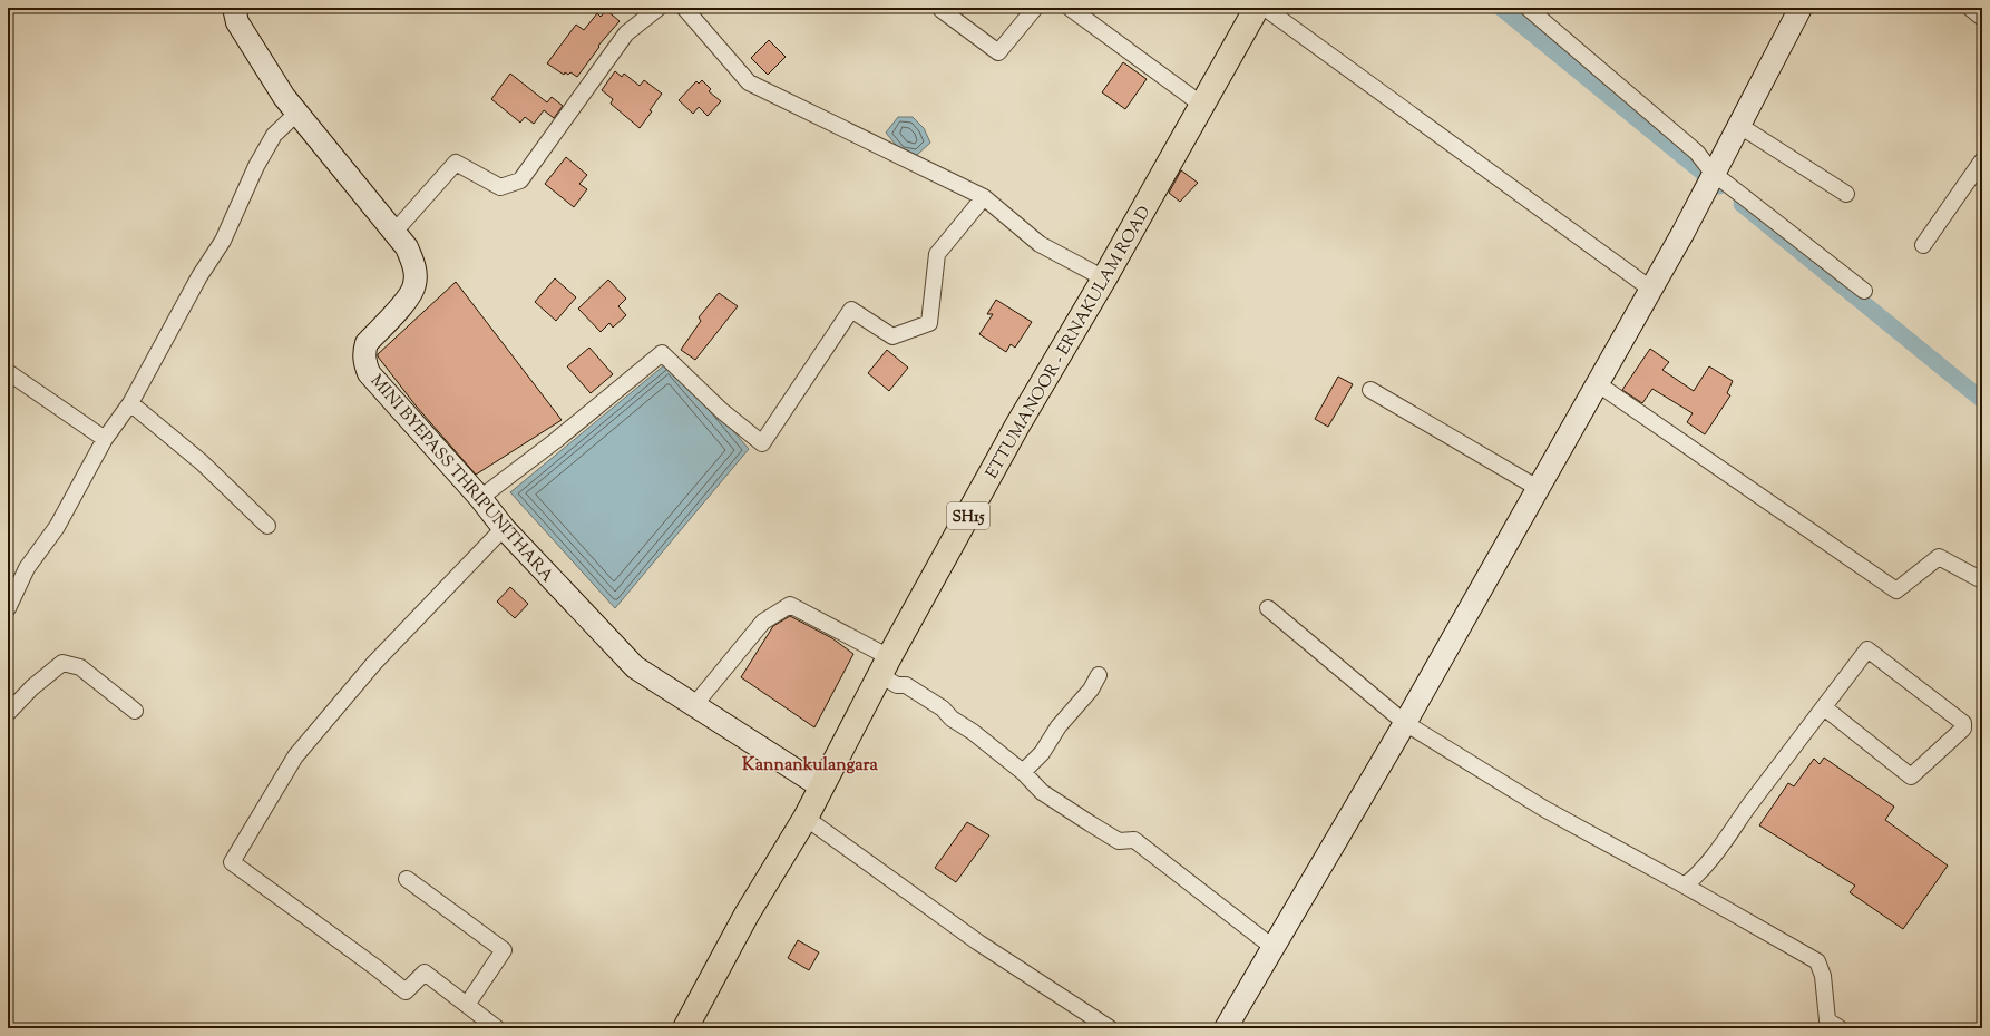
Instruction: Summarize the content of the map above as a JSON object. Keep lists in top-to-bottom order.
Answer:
{
  "streets": {
    "main road": ["ETTUMANOOR - ERNAKULAM ROAD", "MINI BYEPASS THRIPUNITHARA", "SH15"]
  },
  "crossings": [
    ["ETTUMANOOR - ERNAKULAM ROAD", "MINI BYEPASS THRIPUNITHARA"]
  ],
  "districts": ["Kannankulangara"]
}
